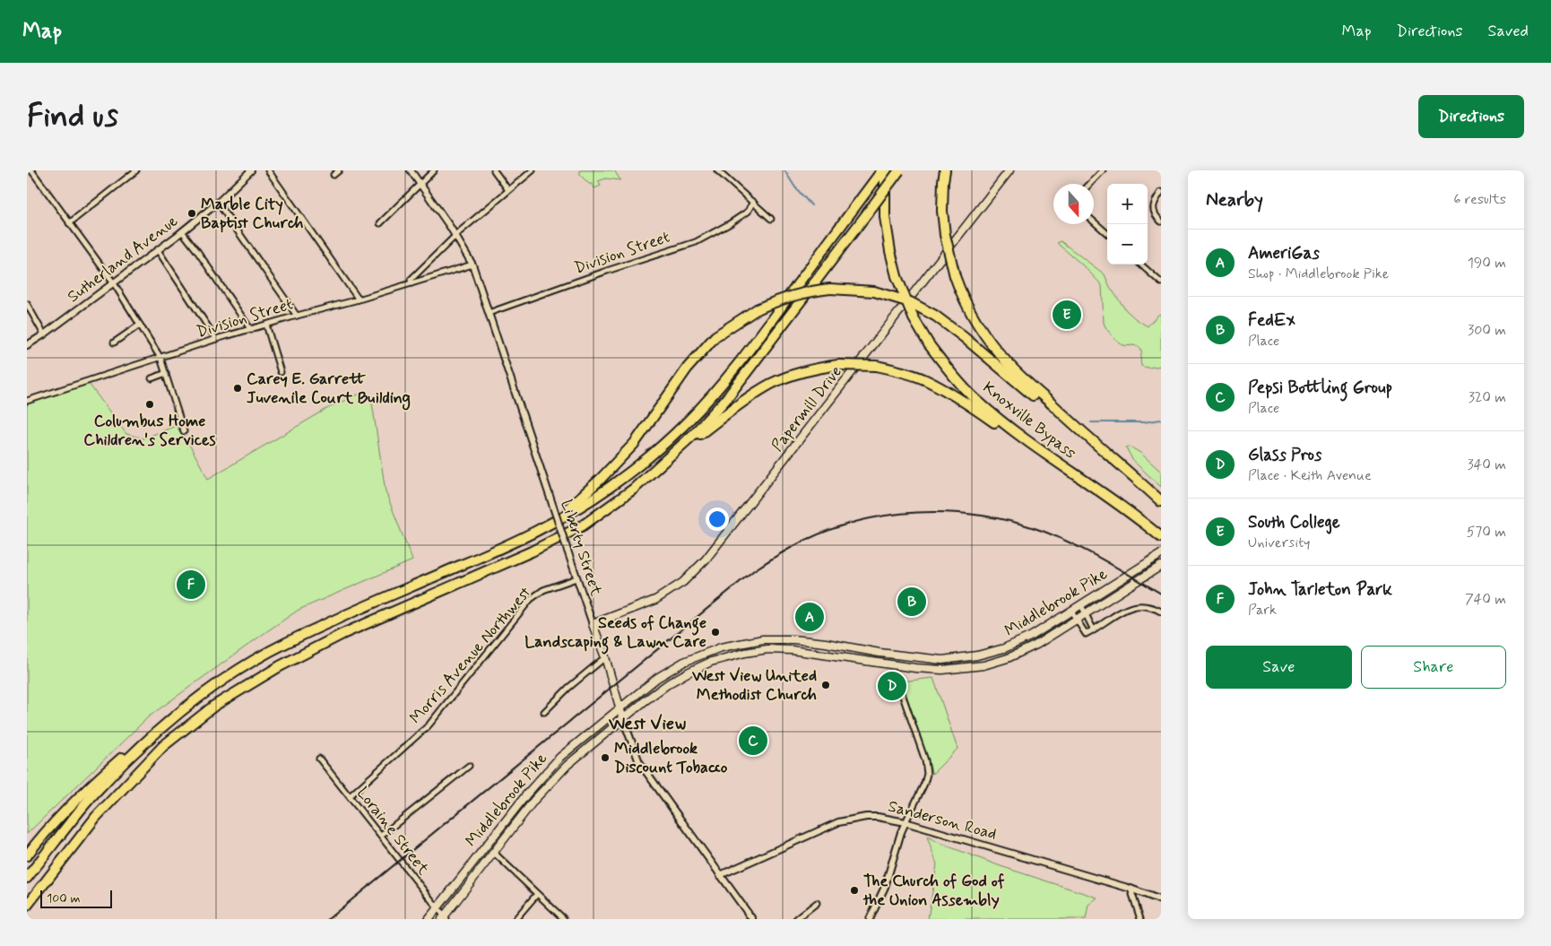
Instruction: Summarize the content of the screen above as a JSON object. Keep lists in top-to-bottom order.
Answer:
{
  "streets": {
    "highway": ["Knoxville Bypass"],
    "main road": ["Papermill Drive", "Liberty Street", "Middlebrook Pike"],
    "street": [
      "Division Street",
      "Sutherland Avenue",
      "Morris Avenue Northwest",
      "Sanderson Road",
      "Loraine Street"
    ]
  },
  "crossings": [
    ["Division Street", "Liberty Street"],
    ["Papermill Drive", "Liberty Street"],
    ["Liberty Street", "Middlebrook Pike"],
    ["Liberty Street", "Morris Avenue Northwest"],
    ["Liberty Street", "Sanderson Road"],
    ["Middlebrook Pike", "Loraine Street"],
    ["Morris Avenue Northwest", "Loraine Street"]
  ],
  "districts": ["West View"],
  "places": [
    "Marble City Baptist Church",
    "Carey E. Garrett Juvenile Court Building",
    "Columbus Home Children's Services",
    "Seeds of Change Landscaping & Lawn Care",
    "West View United Methodist Church",
    "Middlebrook Discount Tobacco",
    "The Church of God of the Union Assembly"
  ],
  "scale_bar": "100 m",
  "north": "bottom",
  "page": {
    "header": "Map",
    "nav": ["Map", "Directions", "Saved"],
    "buttons": [
      "Directions",
      ["Save", "Share"]
    ],
    "title": "Find us",
    "heading": ["Nearby", "6 results"],
    "map_buttons": ["+", "−"],
    "list": [
      {
        "mark": "A",
        "name": "AmeriGas",
        "note": "Shop · Middlebrook Pike",
        "value": "190 m"
      },
      {
        "mark": "B",
        "name": "FedEx",
        "note": "Place",
        "value": "300 m"
      },
      {
        "mark": "C",
        "name": "Pepsi Bottling Group",
        "note": "Place",
        "value": "320 m"
      },
      {
        "mark": "D",
        "name": "Glass Pros",
        "note": "Place · Keith Avenue",
        "value": "340 m"
      },
      {
        "mark": "E",
        "name": "South College",
        "note": "University",
        "value": "570 m"
      },
      {
        "mark": "F",
        "name": "John Tarleton Park",
        "note": "Park",
        "value": "740 m"
      }
    ],
    "pins": [
      "E",
      "F",
      "B",
      "A",
      "D",
      "C"
    ],
    "scale": "100 m"
  }
}
